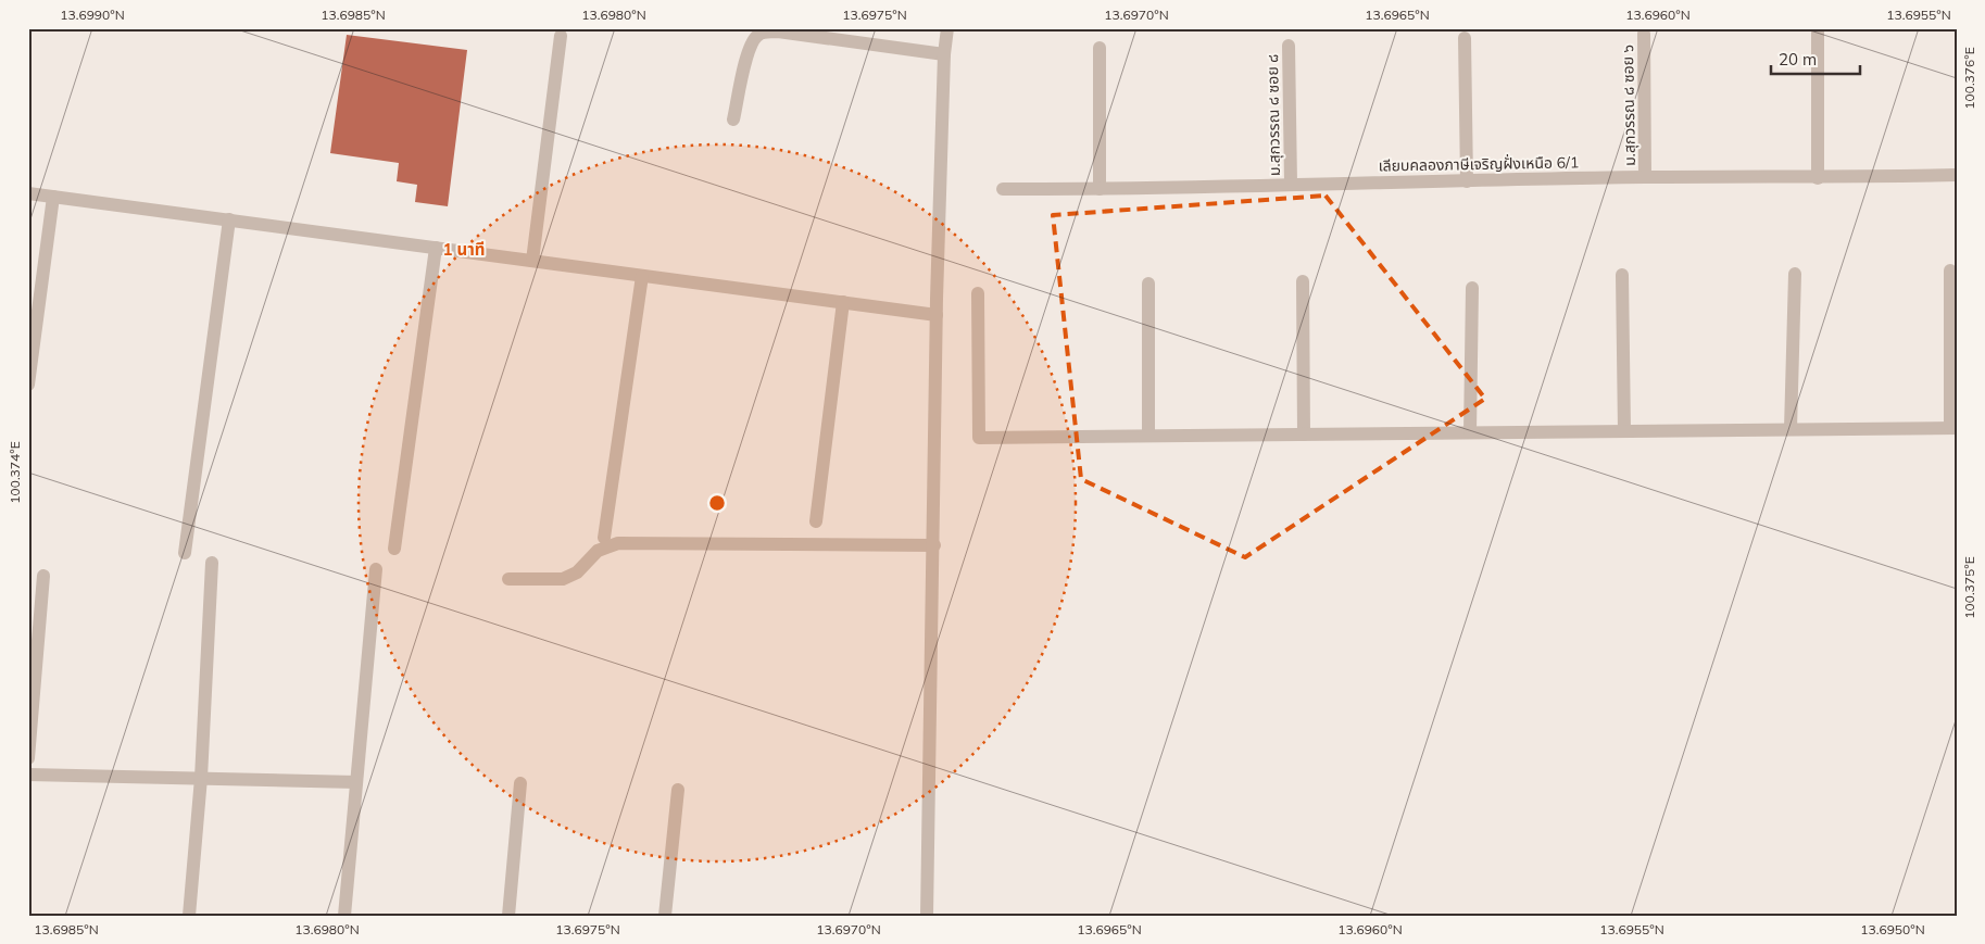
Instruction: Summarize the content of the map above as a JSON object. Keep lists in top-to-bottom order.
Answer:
{
  "streets": {
    "street": ["ม.สุกวรรณ ๘ ซอย ๖", "ม.สุกวรรณ ๘ ซอย ๘", "เลียบคลองภาษีเจริญฝั่งเหนือ 6/1"]
  },
  "crossings": [
    ["ม.สุกวรรณ ๘ ซอย ๖", "เลียบคลองภาษีเจริญฝั่งเหนือ 6/1"],
    ["ม.สุกวรรณ ๘ ซอย ๘", "เลียบคลองภาษีเจริญฝั่งเหนือ 6/1"]
  ],
  "scale_bar": "20 m",
  "coordinates": [
    "13.6990°N",
    "13.6985°N",
    "13.6980°N",
    "13.6975°N",
    "13.6970°N",
    "13.6965°N",
    "13.6960°N",
    "13.6955°N",
    "100.376°E",
    "100.374°E",
    "100.375°E",
    "13.6950°N"
  ],
  "rings": ["1 นาที"]
}
